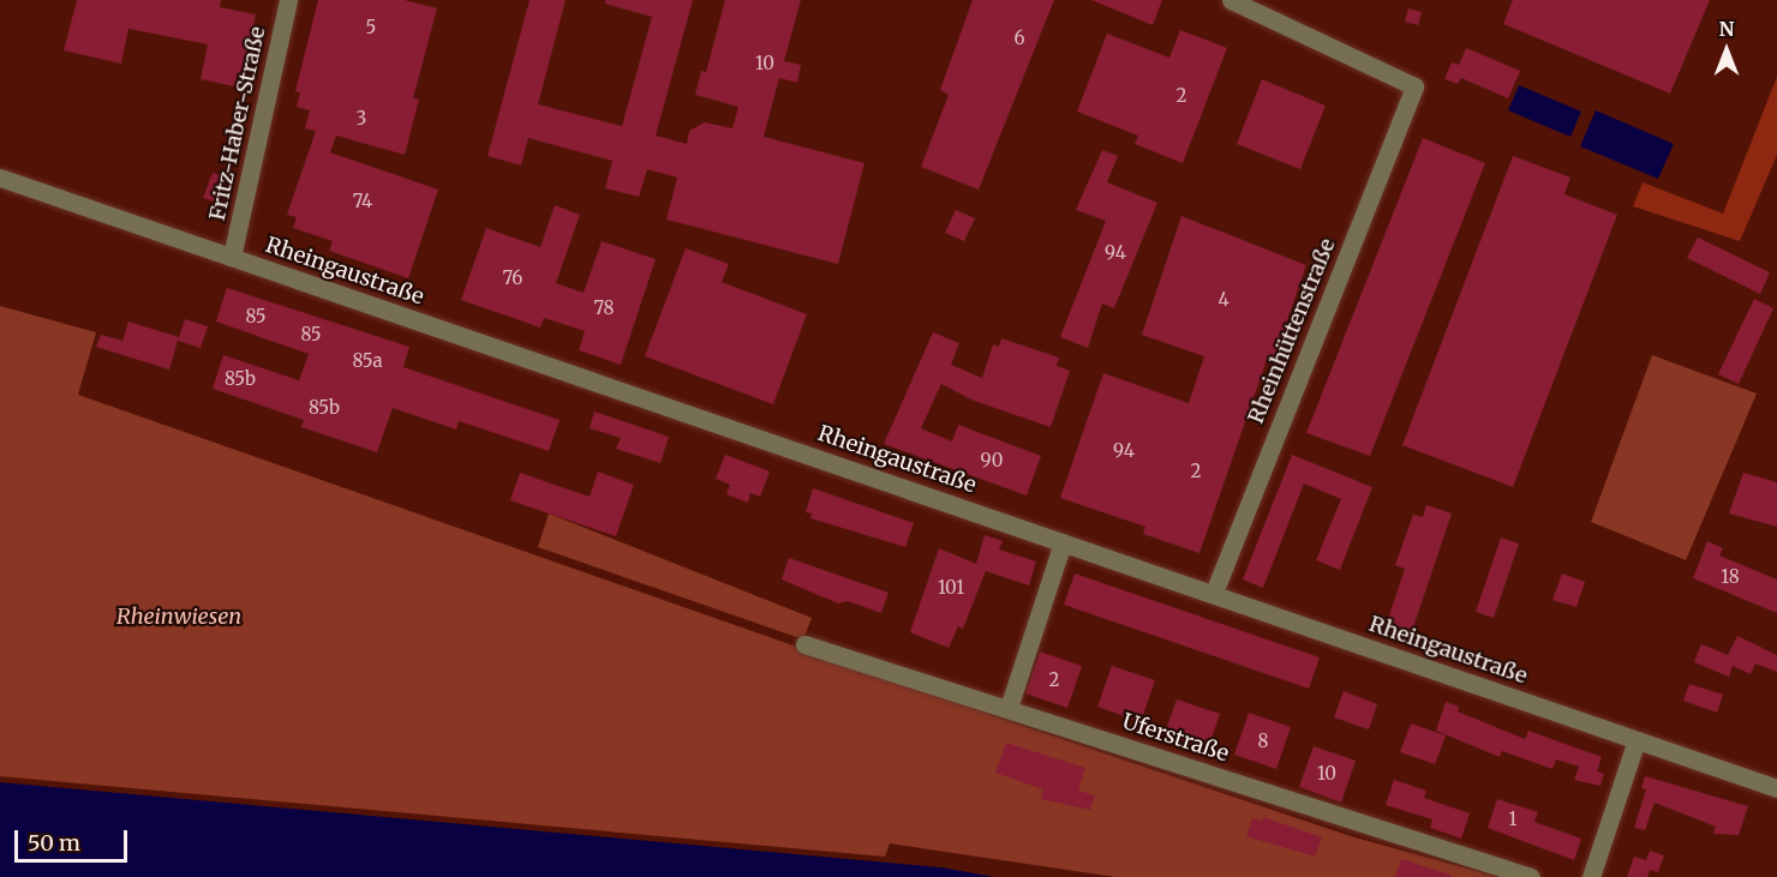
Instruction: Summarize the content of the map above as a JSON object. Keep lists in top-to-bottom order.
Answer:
{
  "streets": {
    "street": [
      "Fritz-Haber-Straße",
      "Rheingaustraße",
      "Rheinhüttenstraße",
      "Uferstraße"
    ]
  },
  "crossings": [
    ["Fritz-Haber-Straße", "Rheingaustraße"],
    ["Rheingaustraße", "Rheinhüttenstraße"]
  ],
  "parks": ["Rheinwiesen"],
  "house_numbers": [
    "5",
    "6",
    "10",
    "2",
    "3",
    "74",
    "94",
    "76",
    "4",
    "78",
    "85",
    "85",
    "85a",
    "85b",
    "85b",
    "94",
    "90",
    "2",
    "18",
    "101",
    "2",
    "8",
    "10",
    "1"
  ],
  "scale_bar": "50 m",
  "north": "top"
}
